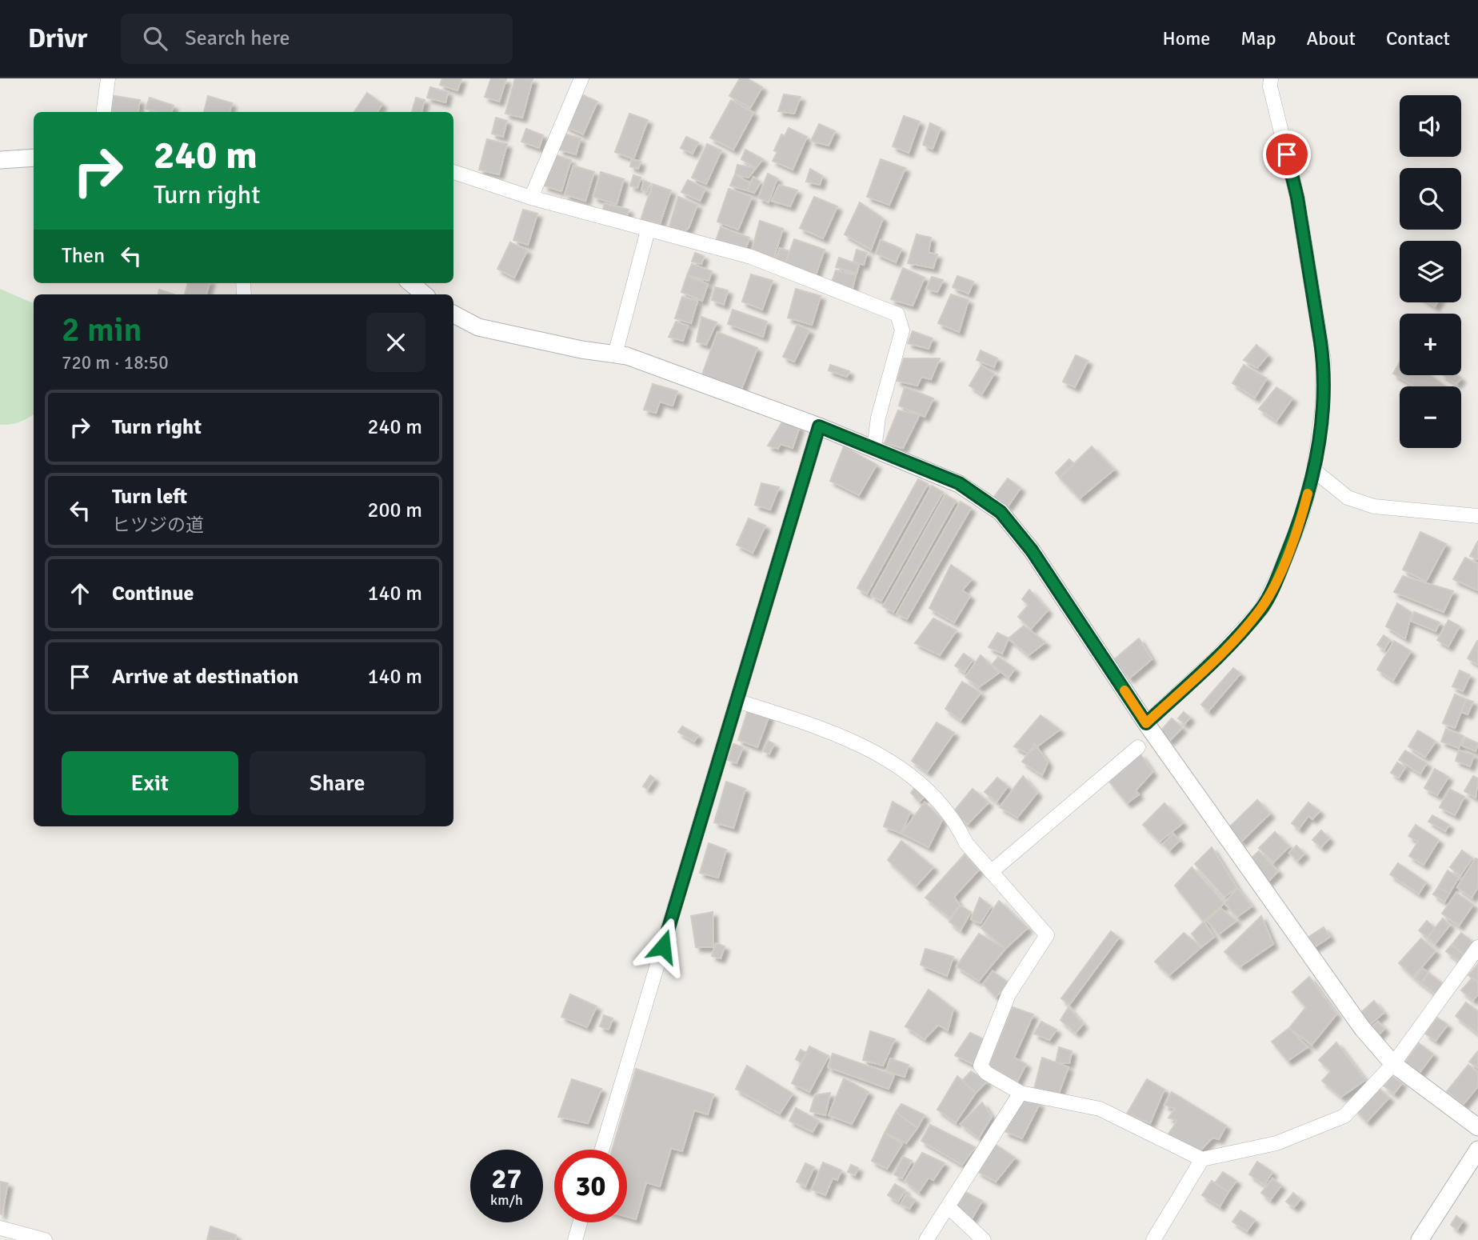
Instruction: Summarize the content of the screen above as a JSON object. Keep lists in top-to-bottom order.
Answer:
{
  "page": {
    "header": "Drivr",
    "search": "Search here",
    "nav": [
      "Home",
      "Map",
      "About",
      "Contact"
    ],
    "map_buttons": ["+", "−"],
    "turn": ["240 m", "Turn right"],
    "then": "Then",
    "heading": ["2 min", "720 m · 18:50"],
    "list": [
      {
        "name": "Turn right",
        "value": "240 m"
      },
      {
        "name": "Turn left",
        "note": "ヒツジの道",
        "value": "200 m"
      },
      {
        "name": "Continue",
        "value": "140 m"
      },
      {
        "name": "Arrive at destination",
        "value": "140 m"
      }
    ],
    "buttons": ["Exit", "Share"],
    "speed": "27 km/h",
    "limit": "30"
  }
}
